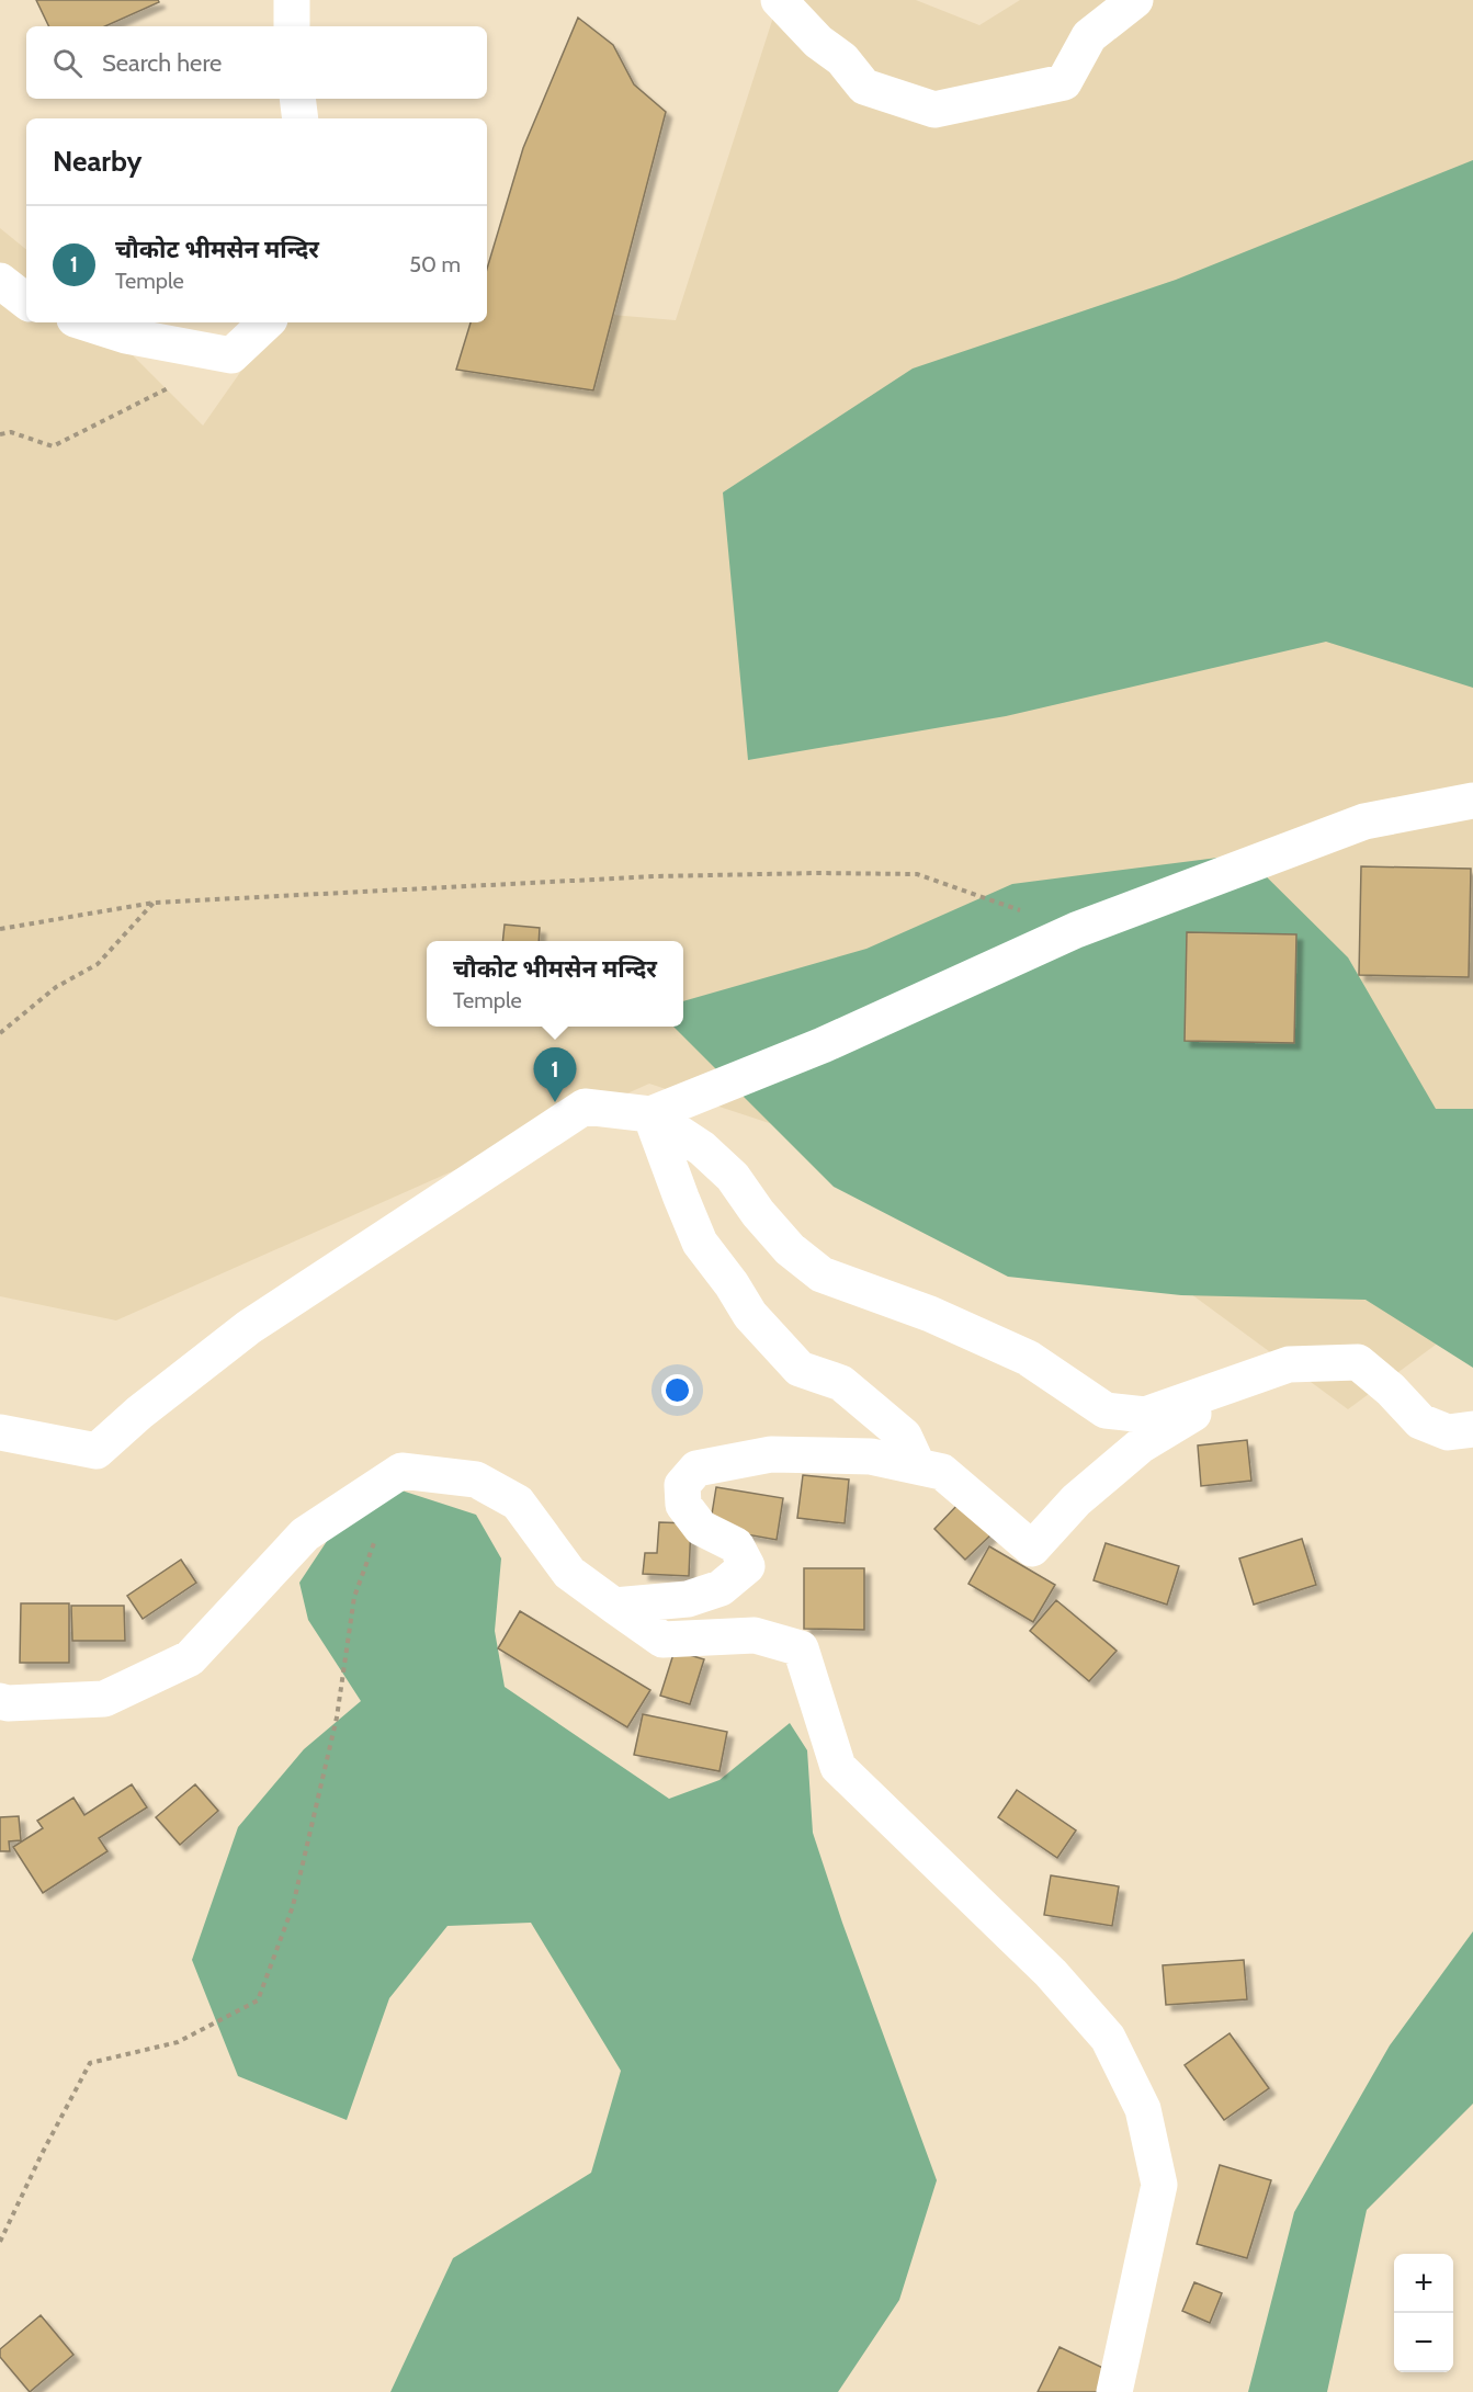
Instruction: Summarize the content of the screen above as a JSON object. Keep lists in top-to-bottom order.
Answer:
{
  "page": {
    "search": "Search here",
    "heading": "Nearby",
    "list": [
      {
        "mark": "1",
        "name": "चौकोट भीमसेन मन्दिर",
        "note": "Temple",
        "value": "50 m"
      }
    ],
    "popup": ["चौकोट भीमसेन मन्दिर", "Temple"],
    "pins": "1",
    "map_buttons": ["+", "−"]
  }
}
